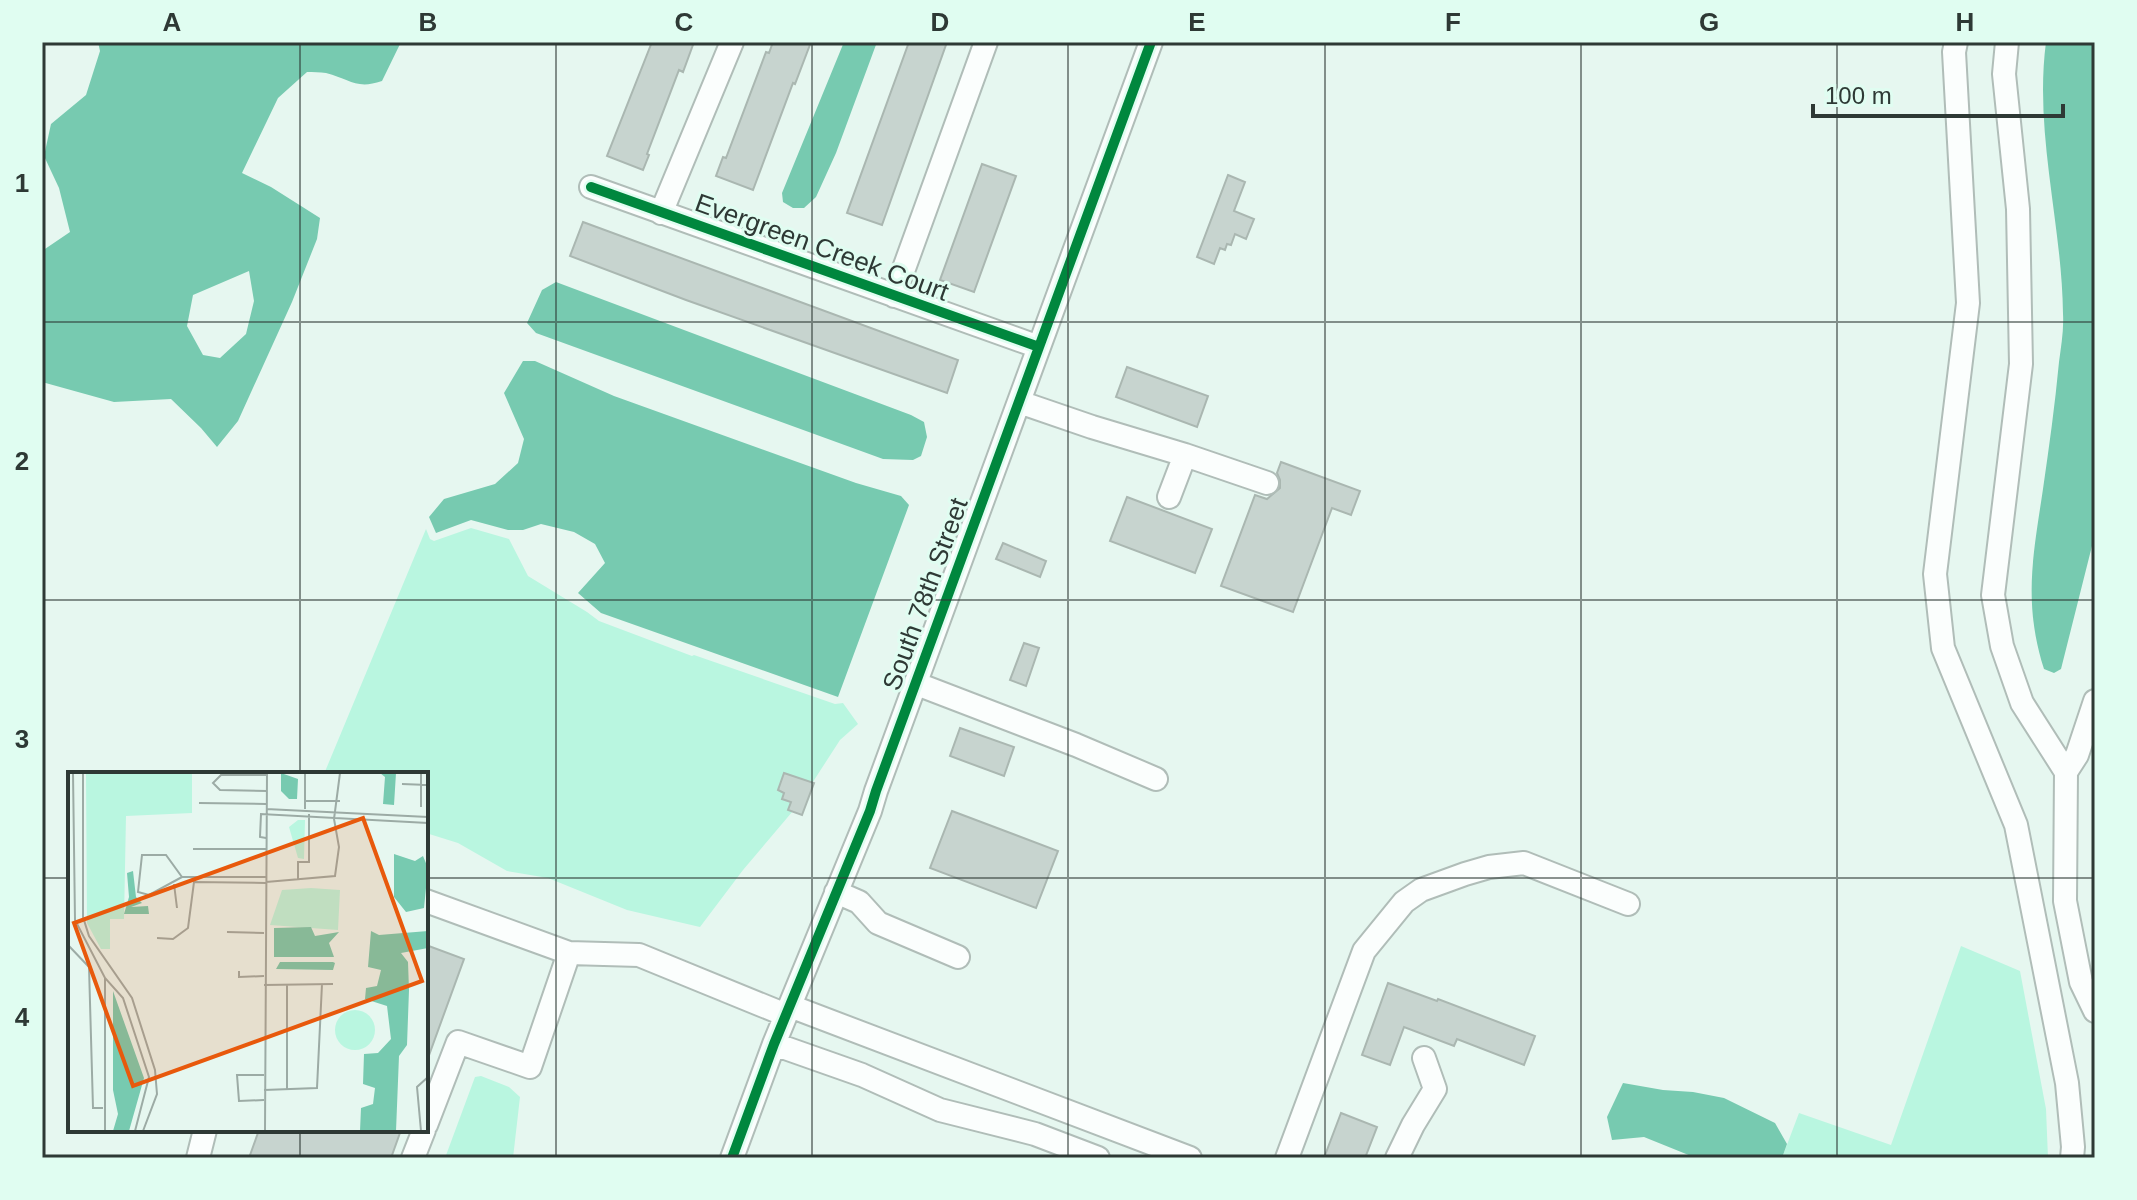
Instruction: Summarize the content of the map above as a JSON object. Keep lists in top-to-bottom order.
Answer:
{
  "streets": {
    "street": ["Evergreen Creek Court", "South 78th Street"]
  },
  "crossings": [
    ["Evergreen Creek Court", "South 78th Street"]
  ],
  "scale_bar": "100 m",
  "grid": {
    "columns": [
      "A",
      "B",
      "C",
      "D",
      "E",
      "F",
      "G",
      "H"
    ],
    "rows": [
      "1",
      "2",
      "3",
      "4"
    ]
  }
}
